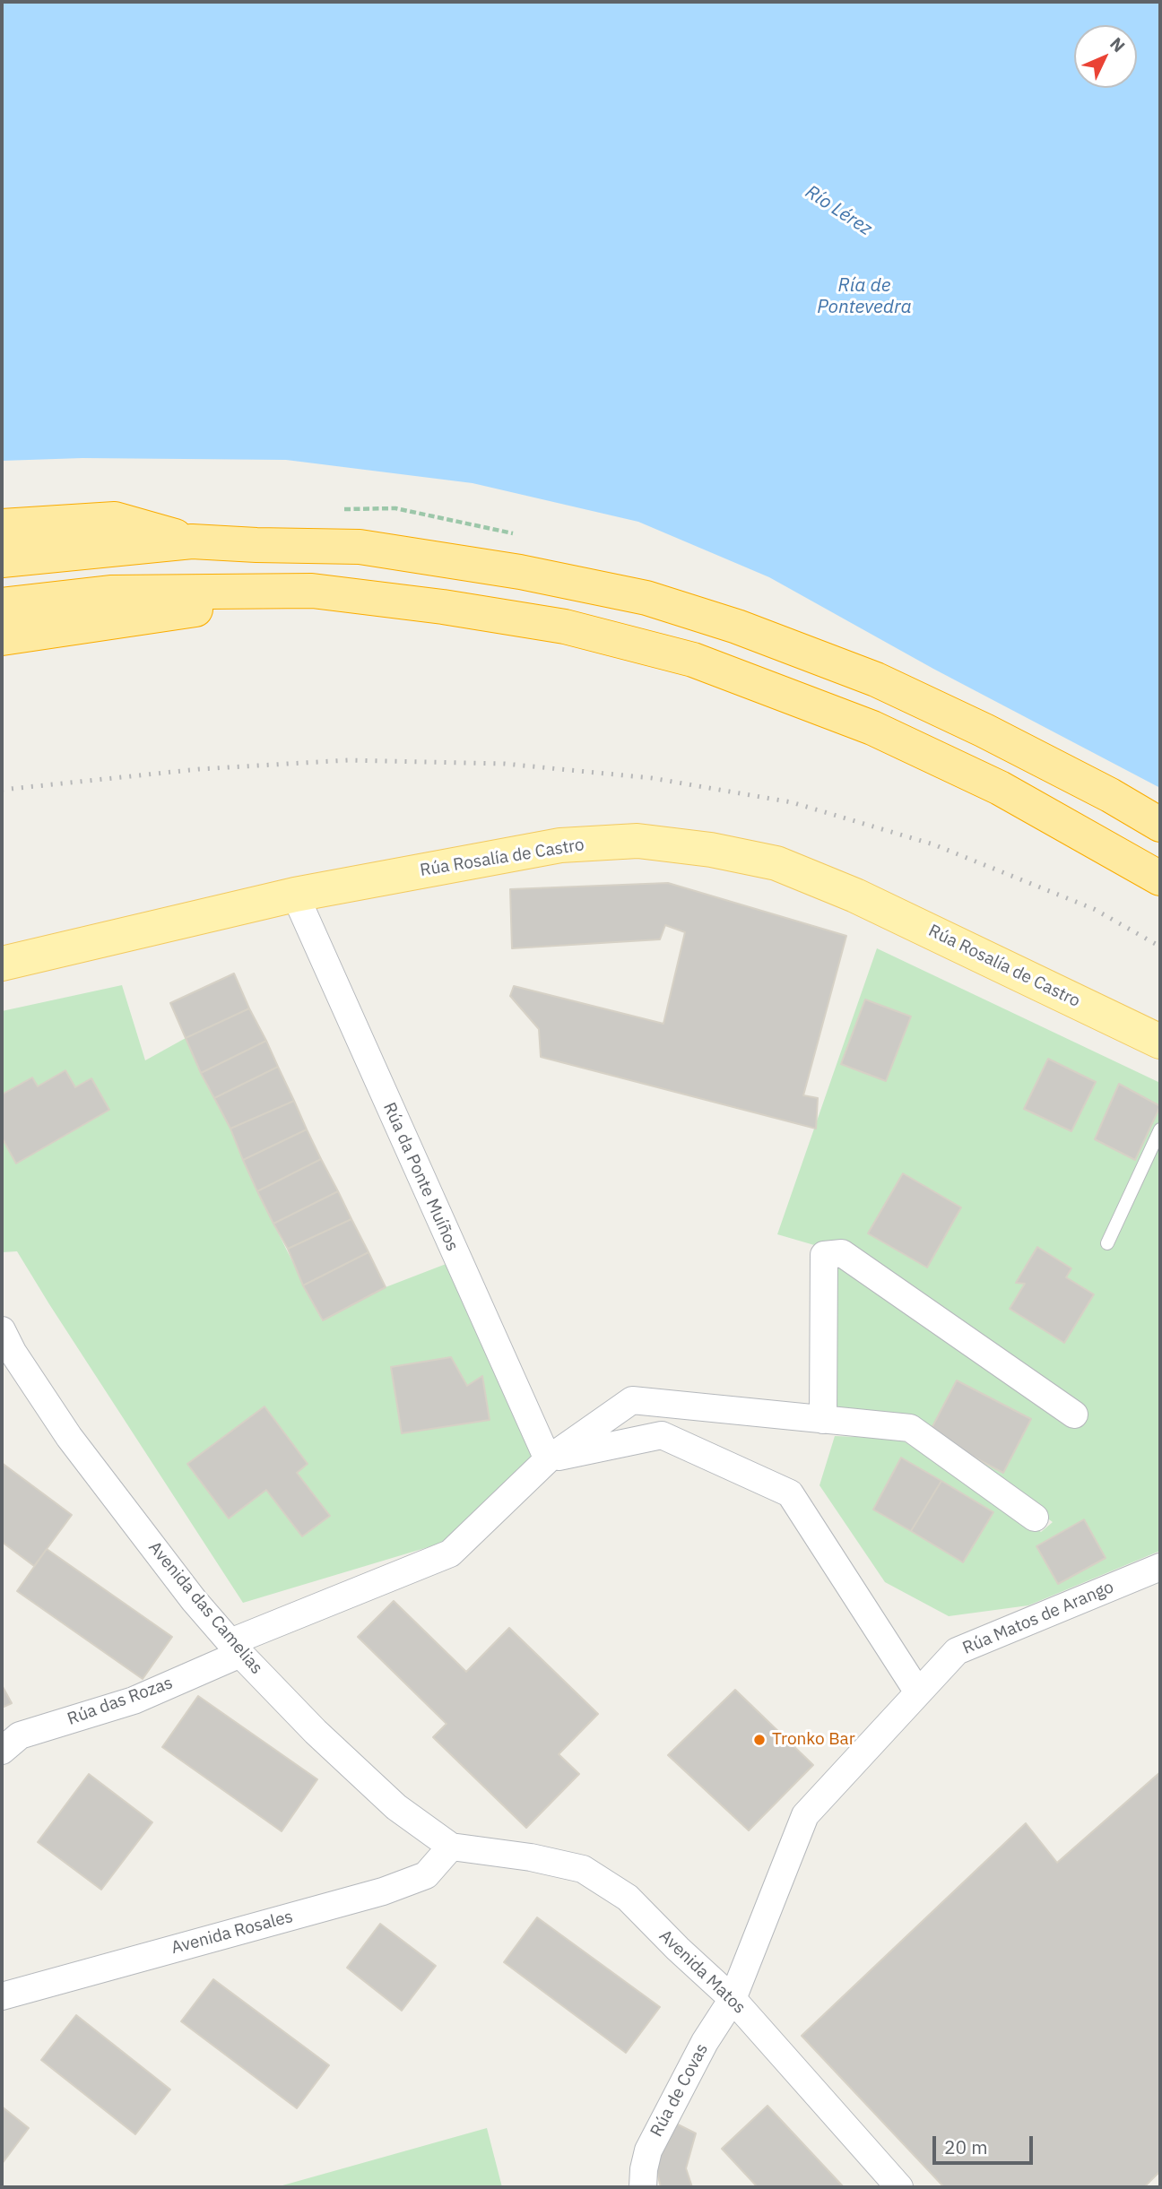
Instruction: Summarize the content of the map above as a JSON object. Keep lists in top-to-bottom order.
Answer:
{
  "streets": {
    "main road": ["Rúa Rosalía de Castro"],
    "street": [
      "Rúa da Ponte Muíños",
      "Avenida das Camelias",
      "Rúa Matos de Arango",
      "Rúa das Rozas",
      "Avenida Rosales",
      "Avenida Matos",
      "Rúa de Covas"
    ]
  },
  "crossings": [
    ["Rúa Rosalía de Castro", "Rúa da Ponte Muíños"],
    ["Avenida das Camelias", "Rúa das Rozas"],
    ["Avenida das Camelias", "Avenida Rosales"],
    ["Avenida das Camelias", "Avenida Matos"],
    ["Rúa Matos de Arango", "Avenida Matos"],
    ["Rúa Matos de Arango", "Rúa de Covas"],
    ["Avenida Rosales", "Avenida Matos"],
    ["Avenida Matos", "Rúa de Covas"]
  ],
  "water": ["Río Lérez", "Ría de Pontevedra"],
  "places": ["Tronko Bar"],
  "scale_bar": "20 m",
  "north": "top right"
}
